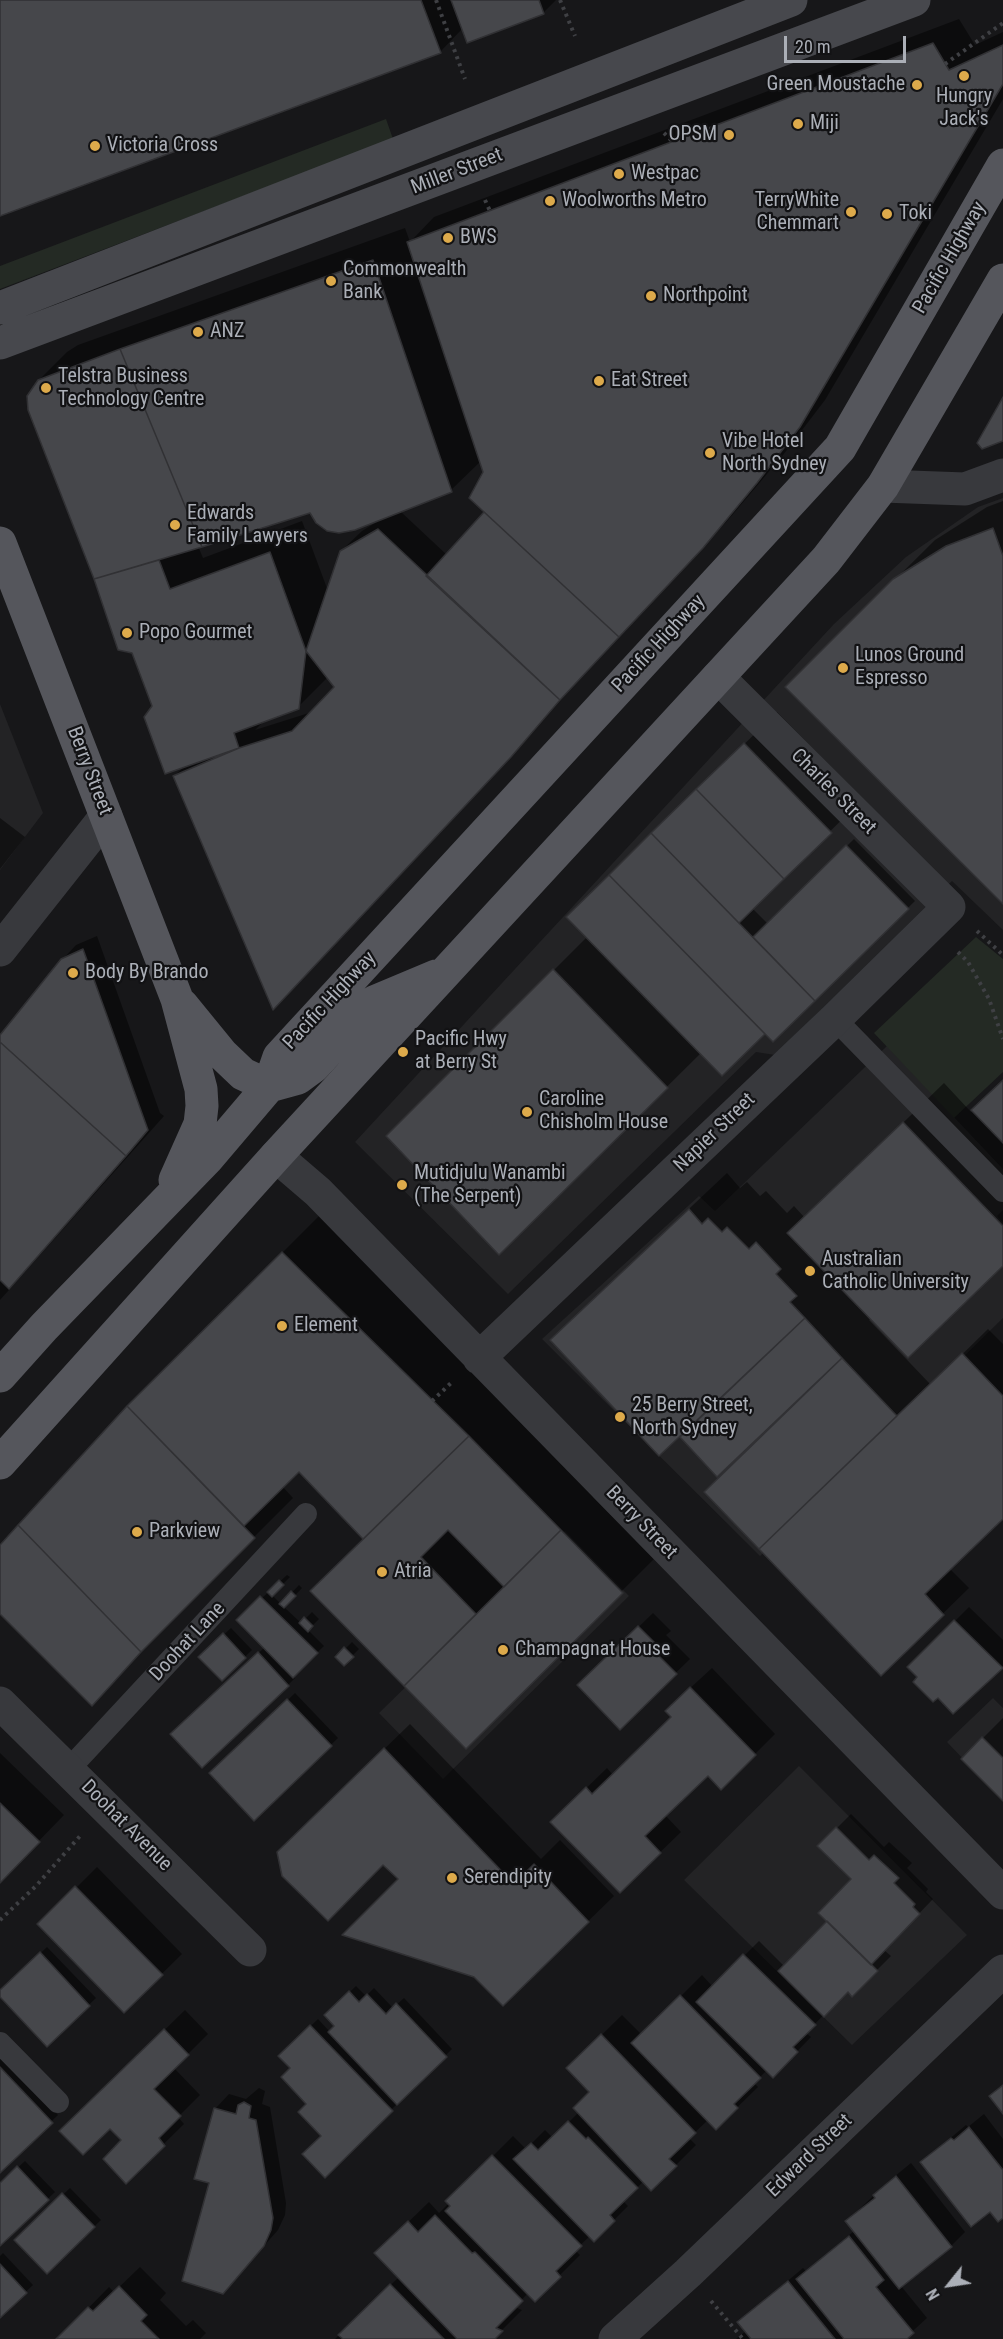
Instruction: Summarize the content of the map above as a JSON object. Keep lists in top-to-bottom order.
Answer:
{
  "streets": {
    "main road": ["Miller Street", "Pacific Highway", "Berry Street"],
    "street": [
      "Charles Street",
      "Napier Street",
      "Doohat Avenue",
      "Edward Street"
    ],
    "lane": ["Doohat Lane"]
  },
  "crossings": [
    ["Pacific Highway", "Berry Street"],
    ["Pacific Highway", "Charles Street"],
    ["Berry Street", "Napier Street"],
    ["Charles Street", "Napier Street"],
    ["Doohat Lane", "Doohat Avenue"]
  ],
  "places": [
    "Hungry Jack's",
    "Green Moustache",
    "Miji",
    "OPSM",
    "Victoria Cross",
    "Westpac",
    "Woolworths Metro",
    "TerryWhite Chemmart",
    "Toki",
    "BWS",
    "Commonwealth Bank",
    "Northpoint",
    "ANZ",
    "Eat Street",
    "Telstra Business Technology Centre",
    "Vibe Hotel North Sydney",
    "Edwards Family Lawyers",
    "Popo Gourmet",
    "Lunos Ground Espresso",
    "Body By Brando",
    "Pacific Hwy at Berry St",
    "Caroline Chisholm House",
    "Mutidjulu Wanambi (The Serpent)",
    "Australian Catholic University",
    "Element",
    "25 Berry Street, North Sydney",
    "Parkview",
    "Atria",
    "Champagnat House",
    "Serendipity"
  ],
  "scale_bar": "20 m",
  "north": "bottom left"
}
